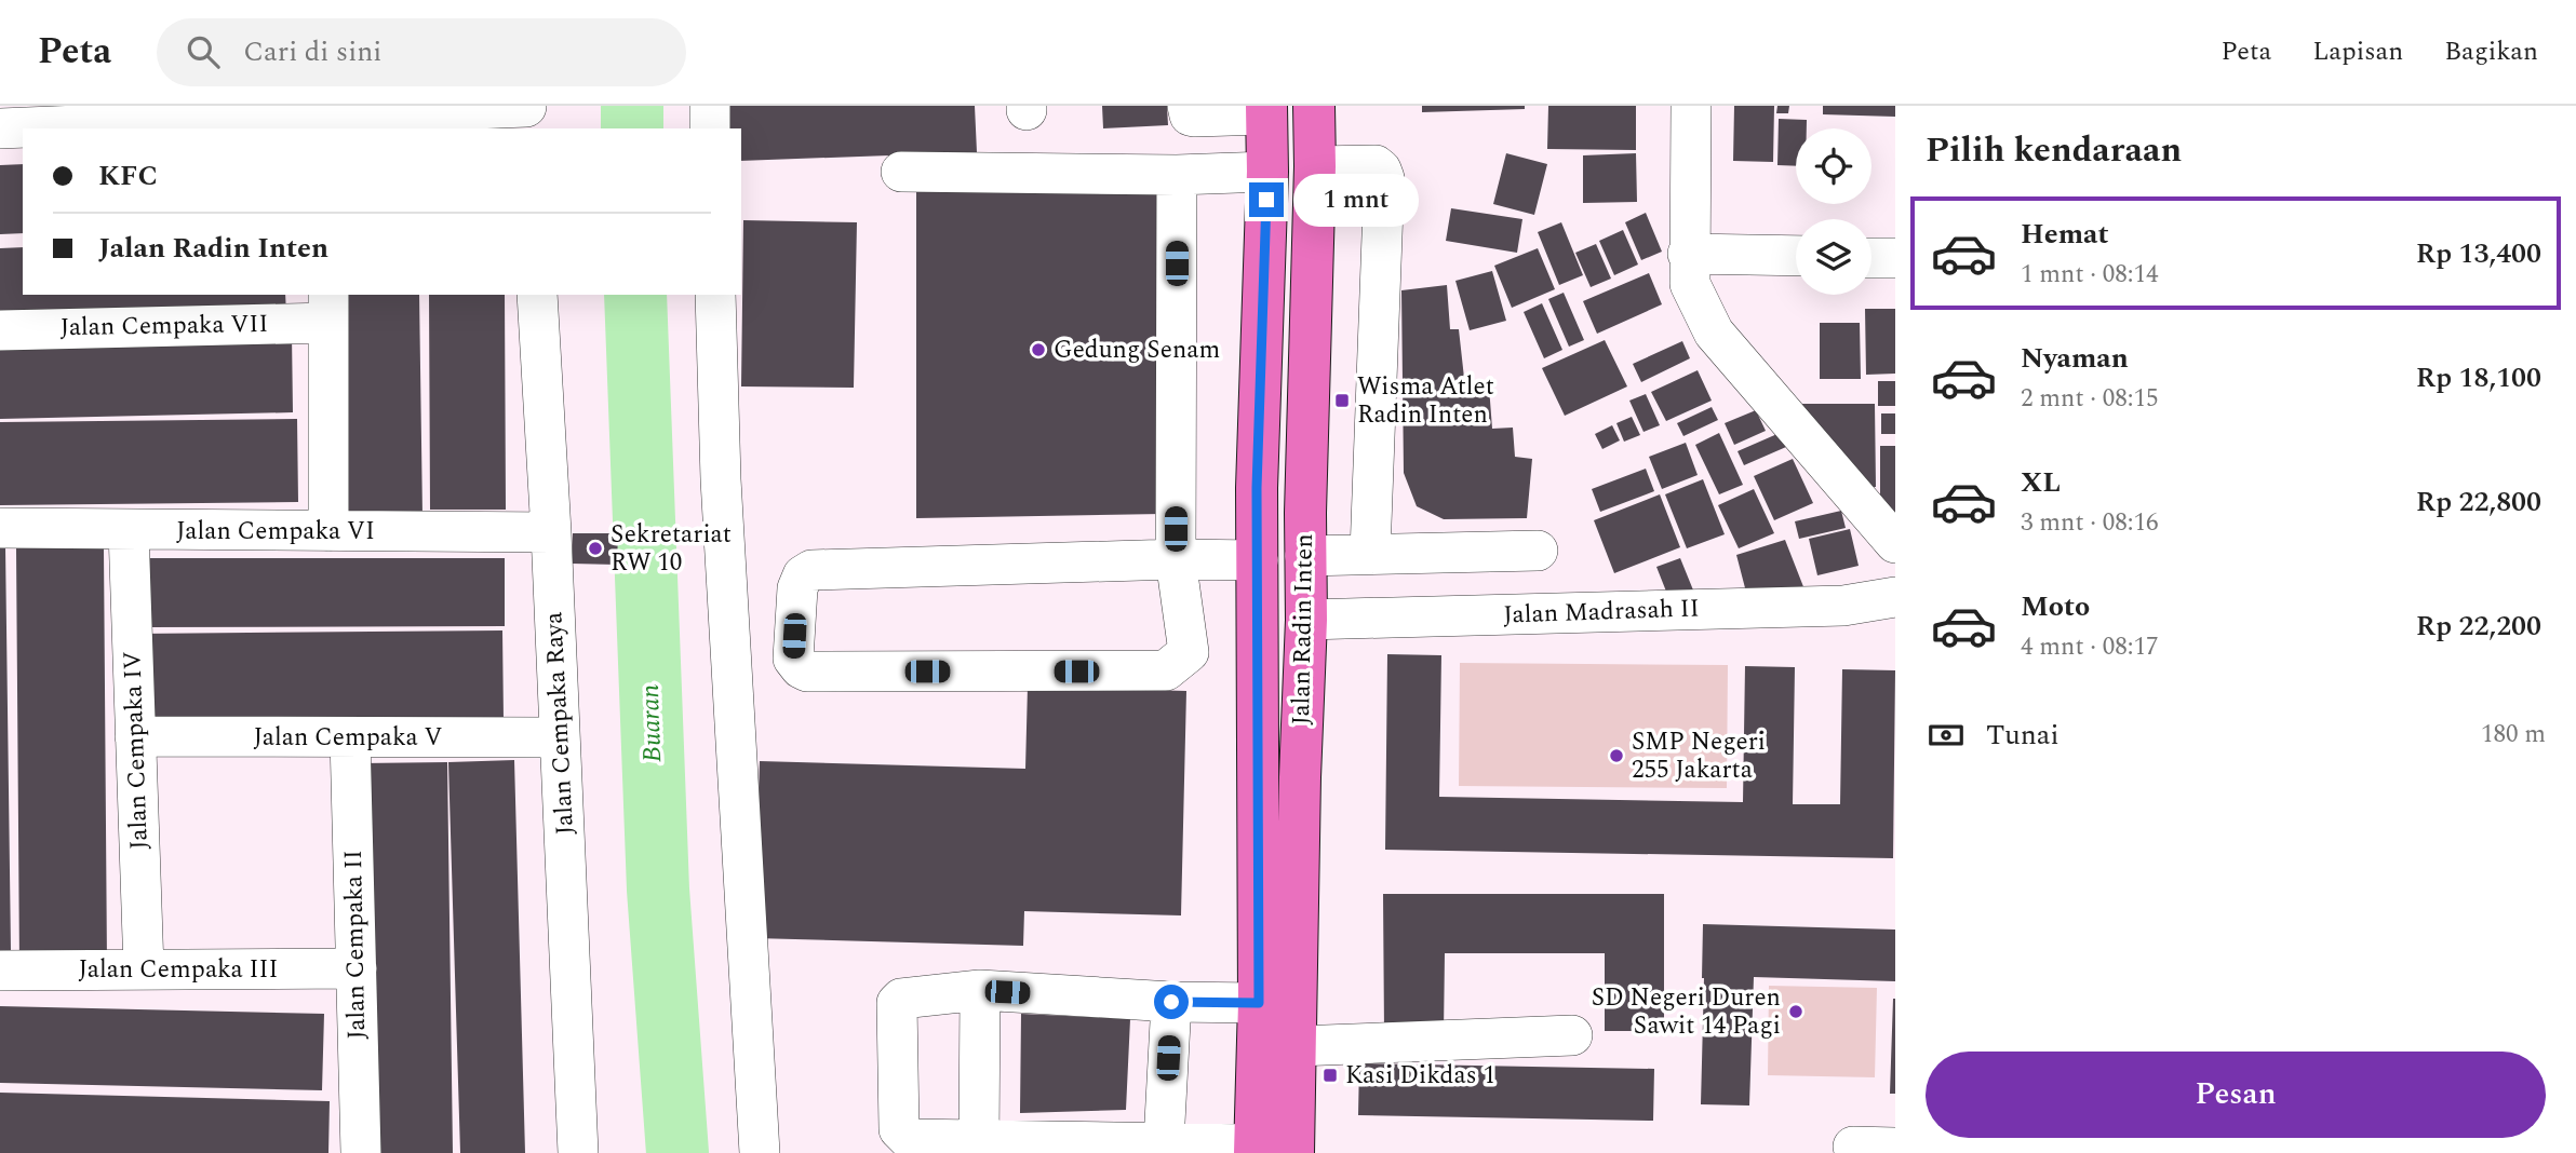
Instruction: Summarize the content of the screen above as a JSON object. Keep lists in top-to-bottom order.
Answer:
{
  "streets": {
    "main road": ["Jalan Radin Inten"],
    "street": [
      "Jalan Cempaka VII",
      "Jalan Cempaka VI",
      "Jalan Madrasah II",
      "Jalan Cempaka Raya",
      "Jalan Cempaka V",
      "Jalan Cempaka IV",
      "Jalan Cempaka II",
      "Jalan Cempaka III"
    ]
  },
  "crossings": [
    ["Jalan Cempaka VI", "Jalan Cempaka Raya"],
    ["Jalan Cempaka VI", "Jalan Cempaka IV"],
    ["Jalan Madrasah II", "Jalan Radin Inten"],
    ["Jalan Cempaka Raya", "Jalan Cempaka V"],
    ["Jalan Cempaka V", "Jalan Cempaka IV"],
    ["Jalan Cempaka V", "Jalan Cempaka II"],
    ["Jalan Cempaka IV", "Jalan Cempaka III"],
    ["Jalan Cempaka II", "Jalan Cempaka III"]
  ],
  "water": ["Buaran"],
  "places": {
    "other": [
      "Gedung Senam",
      "Sekretariat RW 10",
      "SMP Negeri 255 Jakarta",
      "SD Negeri Duren Sawit 14 Pagi"
    ],
    "transit": ["Wisma Atlet Radin Inten", "Kasi Dikdas 1"]
  },
  "page": {
    "header": "Peta",
    "search": "Cari di sini",
    "nav": ["Peta", "Lapisan", "Bagikan"],
    "heading": "Pilih kendaraan",
    "banner": ["KFC", "Jalan Radin Inten"],
    "bubble": "1 mnt",
    "list": [
      {
        "name": "Hemat",
        "note": "1 mnt · 08:14",
        "value": "Rp 13,400"
      },
      {
        "name": "Nyaman",
        "note": "2 mnt · 08:15",
        "value": "Rp 18,100"
      },
      {
        "name": "XL",
        "note": "3 mnt · 08:16",
        "value": "Rp 22,800"
      },
      {
        "name": "Moto",
        "note": "4 mnt · 08:17",
        "value": "Rp 22,200"
      }
    ],
    "pay": ["Tunai", "180 m"],
    "buttons": "Pesan"
  }
}
